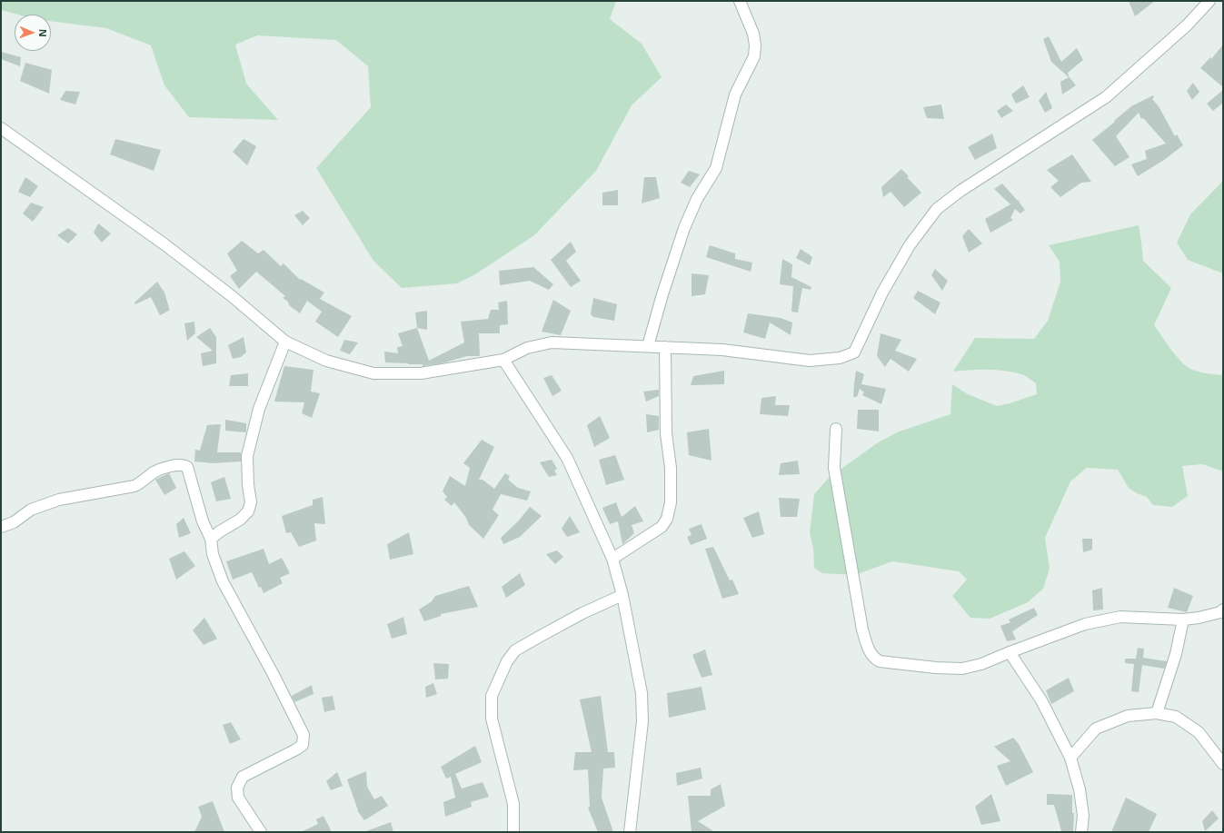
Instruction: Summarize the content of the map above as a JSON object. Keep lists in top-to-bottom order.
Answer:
{
  "north": "right"
}
